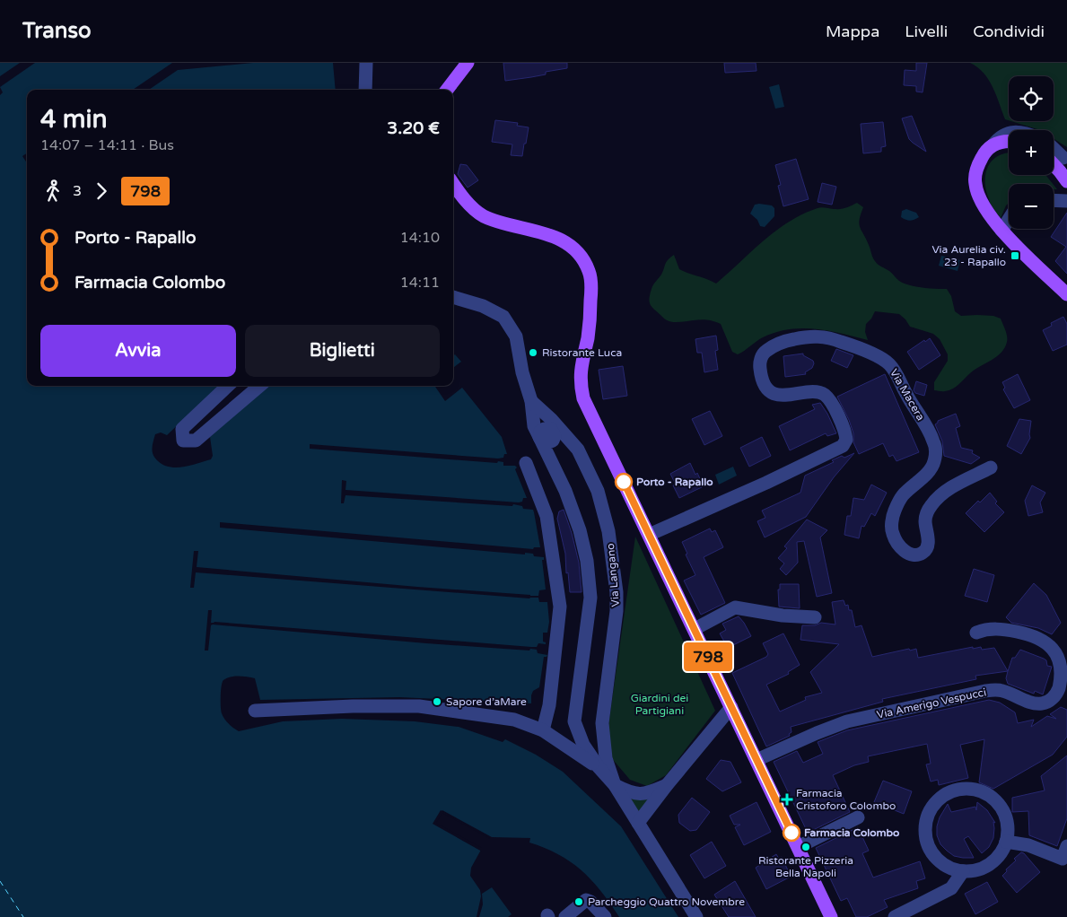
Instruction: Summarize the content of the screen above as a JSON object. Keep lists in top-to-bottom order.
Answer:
{
  "streets": {
    "street": ["Via Macera", "Via Langano", "Via Amerigo Vespucci"]
  },
  "parks": ["Giardini dei Partigiani"],
  "places": {
    "transit": ["Via Aurelia civ. 23 - Rapallo"],
    "other": [
      "Ristorante Luca",
      "Porto - Rapallo",
      "Sapore d’aMare",
      "Farmacia Colombo",
      "Ristorante Pizzeria Bella Napoli",
      "Parcheggio Quattro Novembre"
    ],
    "health": ["Farmacia Cristoforo Colombo"]
  },
  "lines": ["bus line 798"],
  "page": {
    "header": "Transo",
    "nav": ["Mappa", "Livelli", "Condividi"],
    "on_map": "798",
    "map_buttons": ["+", "−"],
    "heading": ["4 min", "14:07 – 14:11 · Bus", "3.20 €"],
    "legs": ["3", "798"],
    "list": [
      {
        "name": "Porto - Rapallo",
        "value": "14:10"
      },
      {
        "name": "Farmacia Colombo",
        "value": "14:11"
      }
    ],
    "buttons": ["Avvia", "Biglietti"]
  }
}
